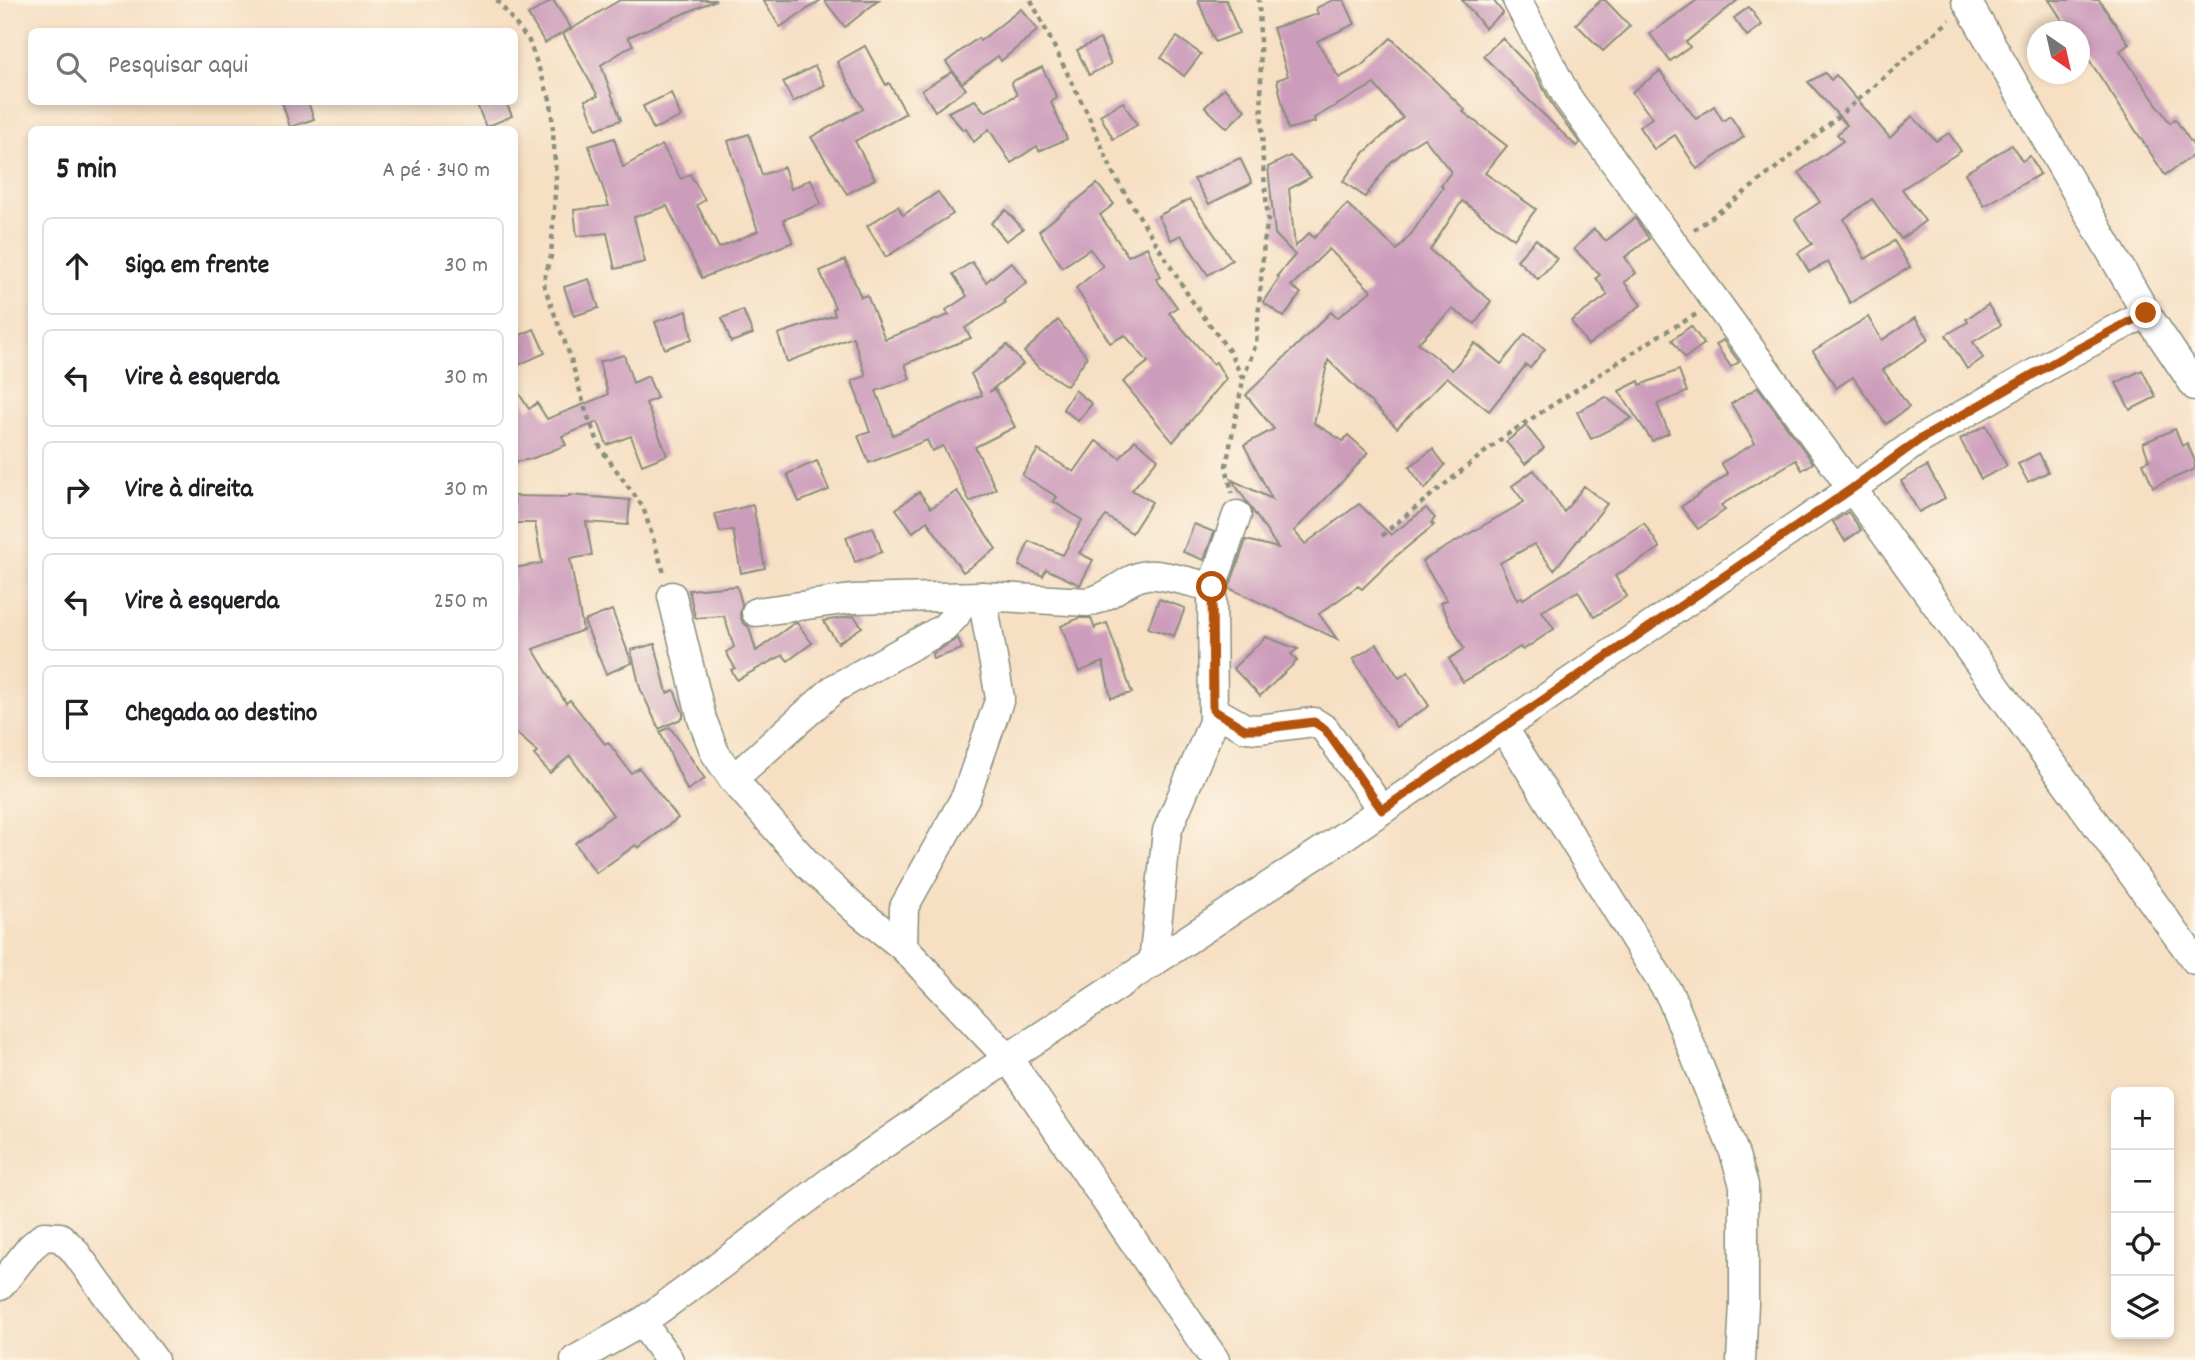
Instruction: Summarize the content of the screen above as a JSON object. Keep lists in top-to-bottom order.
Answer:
{
  "north": "bottom right",
  "page": {
    "search": "Pesquisar aqui",
    "heading": ["5 min", "A pé · 340 m"],
    "list": [
      ["Siga em frente", "30 m"],
      ["Vire à esquerda", "30 m"],
      ["Vire à direita", "30 m"],
      ["Vire à esquerda", "250 m"],
      "Chegada ao destino"
    ],
    "map_buttons": ["+", "−"]
  }
}
